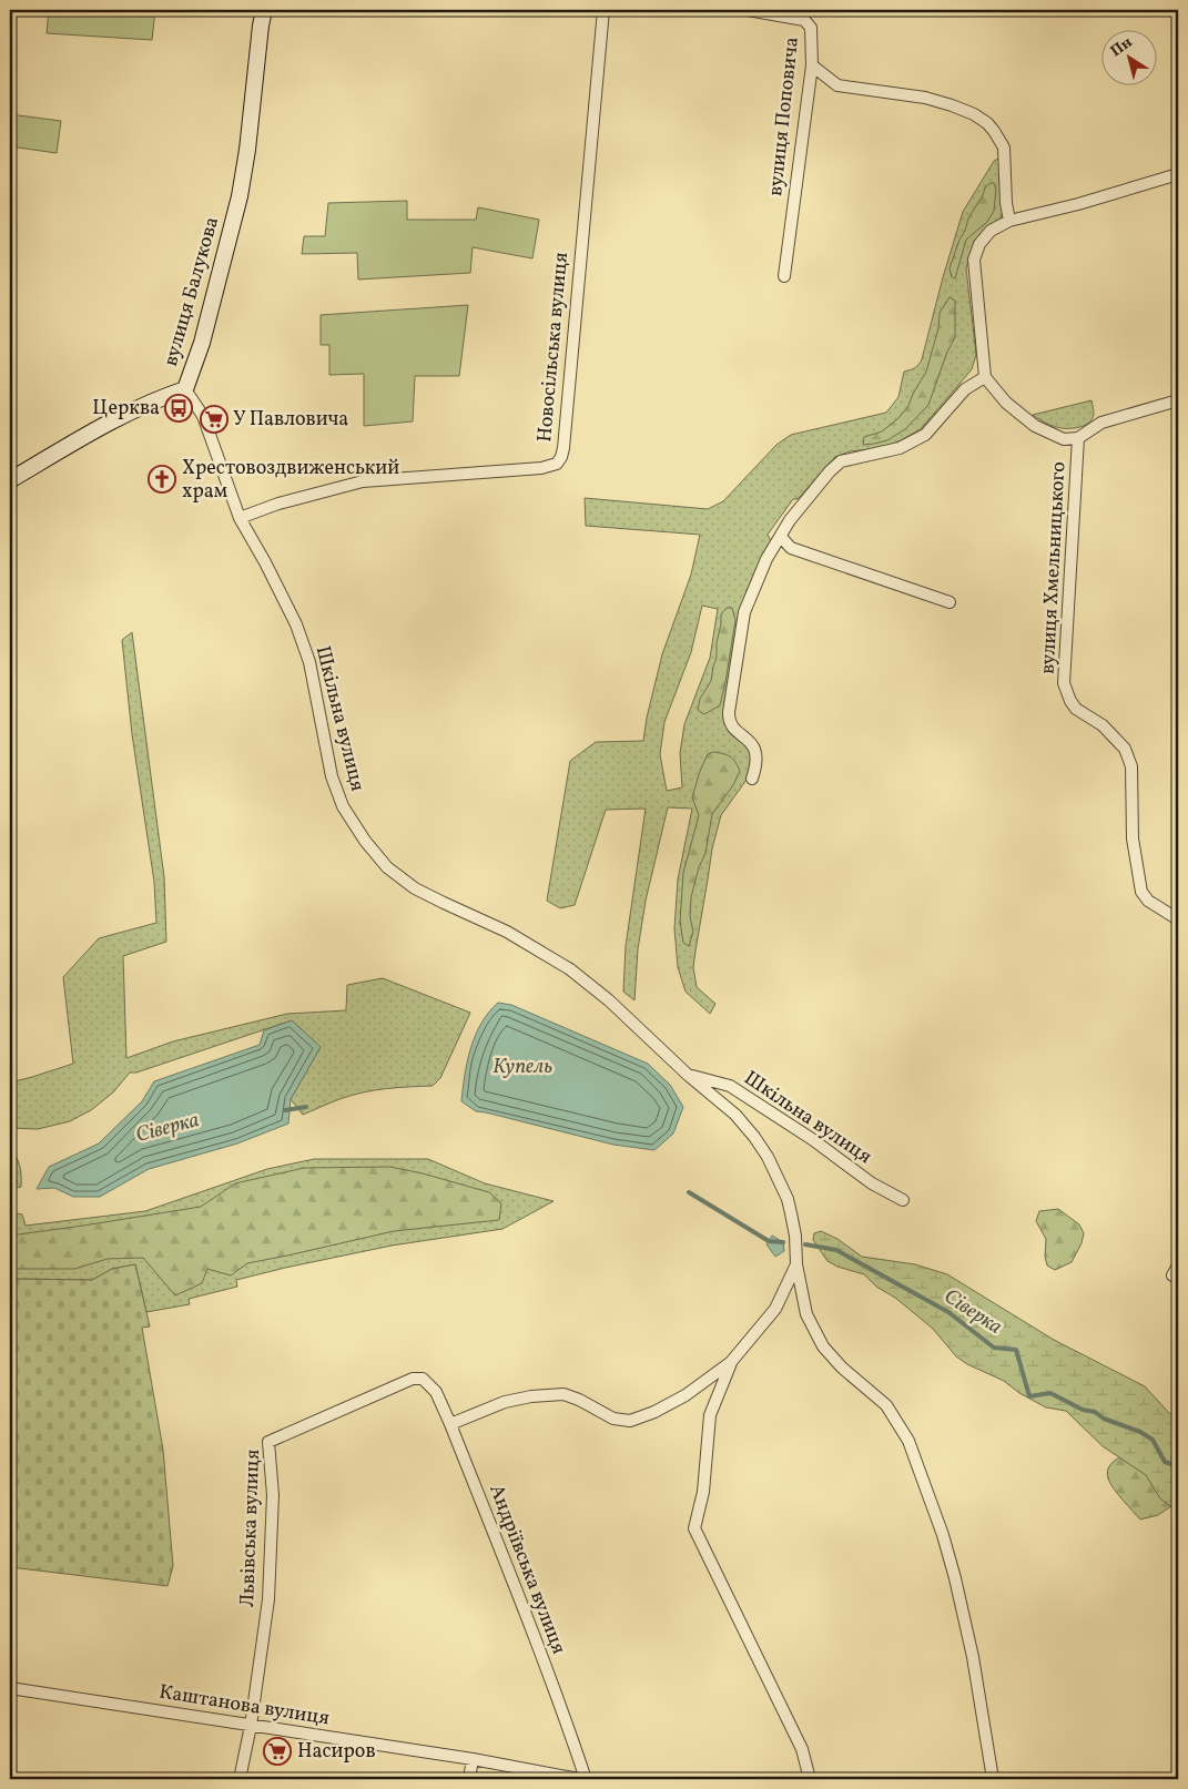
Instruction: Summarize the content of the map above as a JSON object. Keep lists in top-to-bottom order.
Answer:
{
  "streets": {
    "main road": ["вулиця Балукова"],
    "street": [
      "вулиця Поповича",
      "Новосільська вулиця",
      "вулиця Хмельницького",
      "Шкільна вулиця",
      "Львівська вулиця",
      "Андріївська вулиця",
      "Каштанова вулиця"
    ]
  },
  "crossings": [
    ["вулиця Балукова", "Шкільна вулиця"],
    ["Новосільська вулиця", "Шкільна вулиця"],
    ["Шкільна вулиця", "Андріївська вулиця"],
    ["Львівська вулиця", "Андріївська вулиця"],
    ["Львівська вулиця", "Каштанова вулиця"]
  ],
  "water": ["Купель", "Сіверка"],
  "places": {
    "bus stop": ["Церква"],
    "supermarket": ["У Павловича", "Насиров"],
    "church": ["Хрестовоздвиженський храм"]
  },
  "north": "top left"
}
